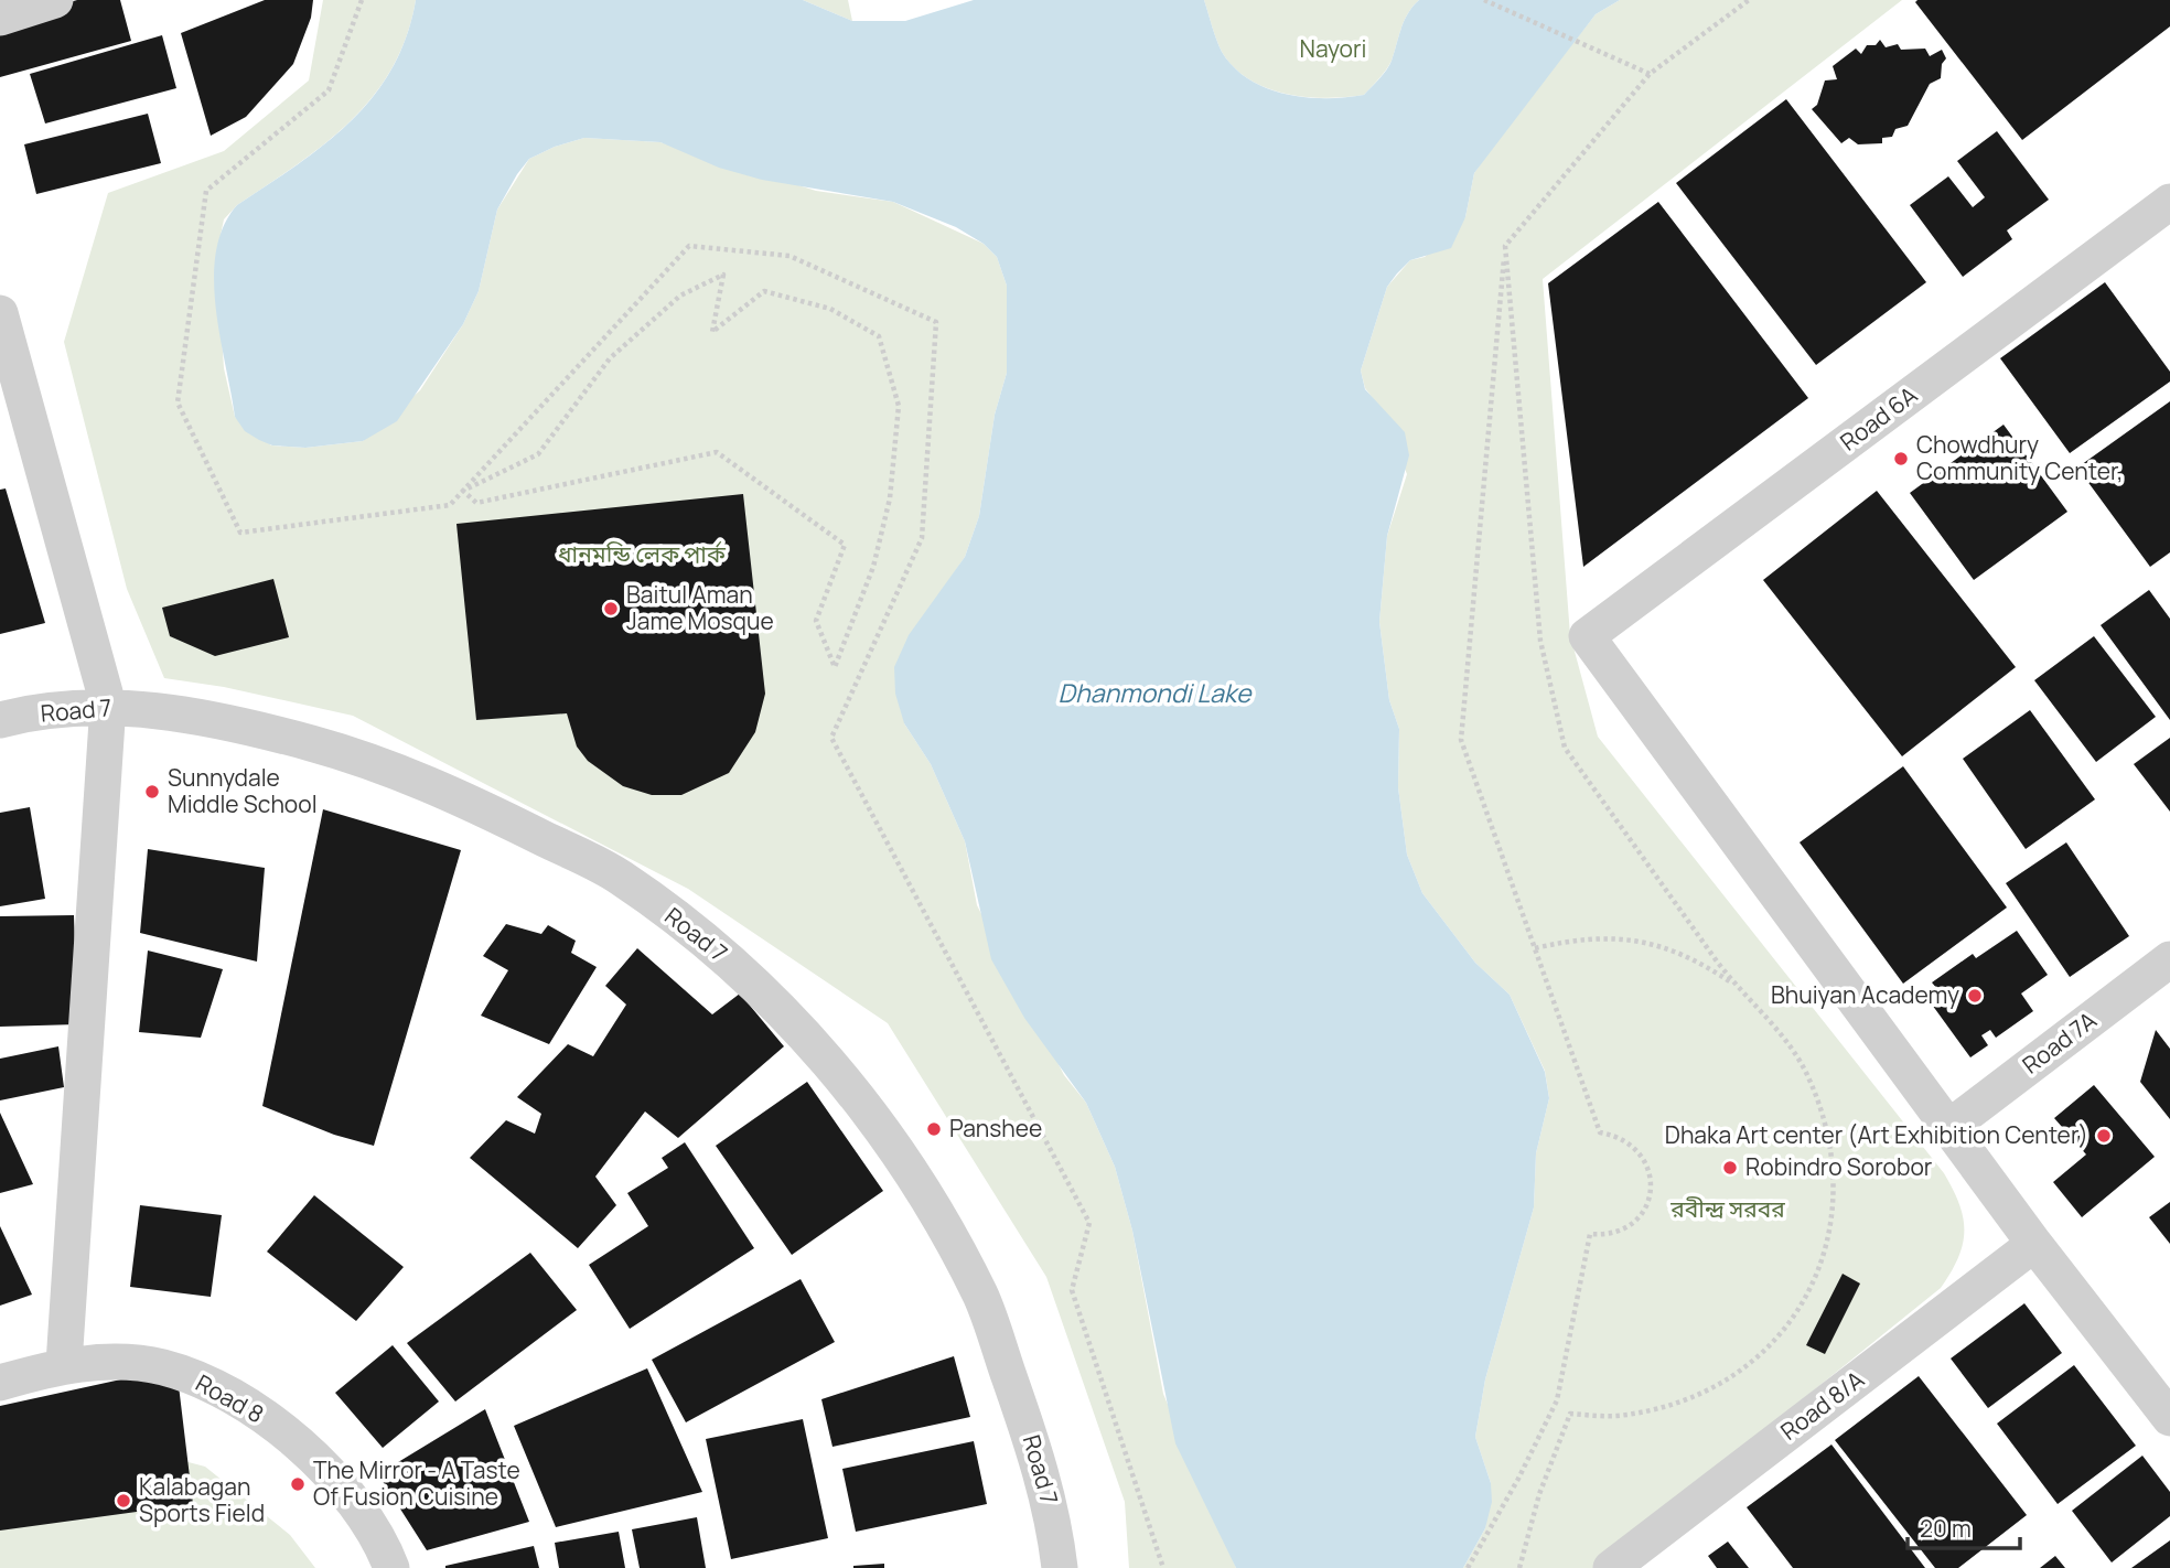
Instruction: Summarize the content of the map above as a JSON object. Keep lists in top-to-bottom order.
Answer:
{
  "streets": {
    "street": [
      "Road 6A",
      "Road 7",
      "Road 7A",
      "Road 8",
      "Road 8/A"
    ]
  },
  "crossings": [
    ["Road 6A", "Road 7A"]
  ],
  "water": ["Dhanmondi Lake"],
  "parks": ["Nayori", "ধানমন্ডি লেক পার্ক", "রবীন্দ্র সরবর"],
  "places": [
    "Chowdhury Community Center,",
    "Baitul Aman Jame Mosque",
    "Sunnydale Middle School",
    "Bhuiyan Academy",
    "Panshee",
    "Dhaka Art center (Art Exhibition Center)",
    "Robindro Sorobor",
    "The Mirror - A Taste Of Fusion Cuisine",
    "Kalabagan Sports Field"
  ],
  "scale_bar": "20 m"
}
